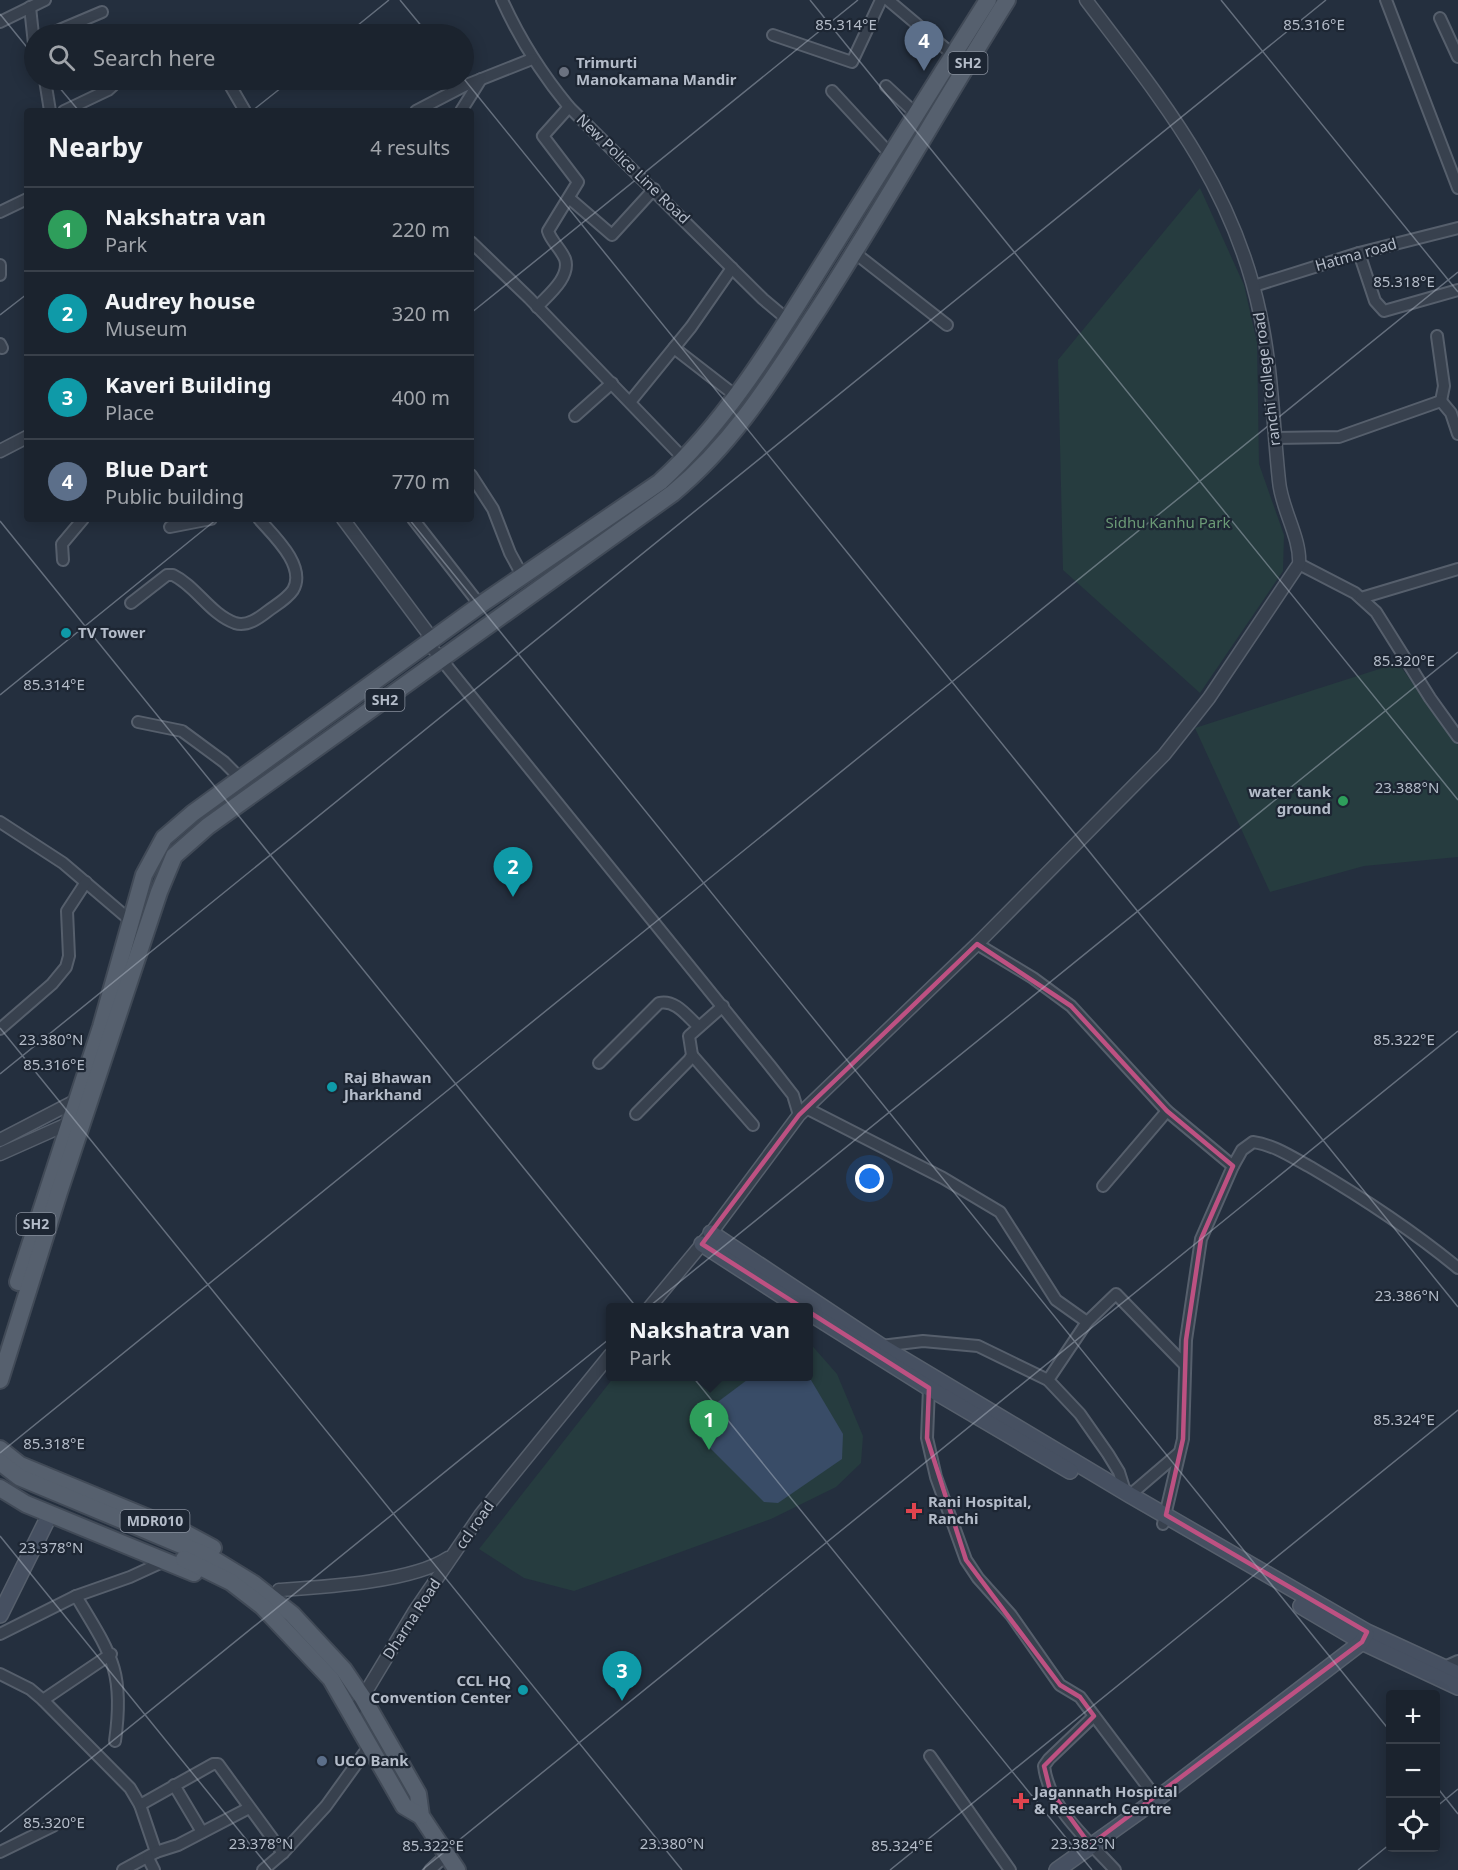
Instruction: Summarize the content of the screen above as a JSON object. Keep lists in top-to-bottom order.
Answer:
{
  "streets": {
    "main road": ["SH2", "MDR010"],
    "street": [
      "New Police Line Road",
      "Hatma road",
      "ranchi college road",
      "ccl road",
      "Dharna Road"
    ]
  },
  "crossings": [
    ["SH2", "New Police Line Road"],
    ["Hatma road", "ranchi college road"],
    ["MDR010", "ccl road"],
    ["ccl road", "Dharna Road"]
  ],
  "parks": ["Sidhu Kanhu Park"],
  "places": {
    "other": [
      "Trimurti Manokamana Mandir",
      "TV Tower",
      "water tank ground",
      "Raj Bhawan Jharkhand",
      "CCL HQ Convention Center",
      "UCO Bank"
    ],
    "health": ["Rani Hospital, Ranchi", "Jagannath Hospital & Research Centre"]
  },
  "page": {
    "pins": [
      "4",
      "2",
      "1",
      "3"
    ],
    "search": "Search here",
    "heading": ["Nearby", "4 results"],
    "list": [
      {
        "mark": "1",
        "name": "Nakshatra van",
        "note": "Park",
        "value": "220 m"
      },
      {
        "mark": "2",
        "name": "Audrey house",
        "note": "Museum",
        "value": "320 m"
      },
      {
        "mark": "3",
        "name": "Kaveri Building",
        "note": "Place",
        "value": "400 m"
      },
      {
        "mark": "4",
        "name": "Blue Dart",
        "note": "Public building",
        "value": "770 m"
      }
    ],
    "popup": ["Nakshatra van", "Park"],
    "map_buttons": ["+", "−"]
  },
  "coordinates": [
    "85.314°E",
    "85.316°E",
    "85.318°E",
    "85.320°E",
    "23.388°N",
    "23.380°N",
    "85.322°E",
    "23.386°N",
    "85.324°E",
    "23.378°N",
    "23.382°N"
  ]
}
